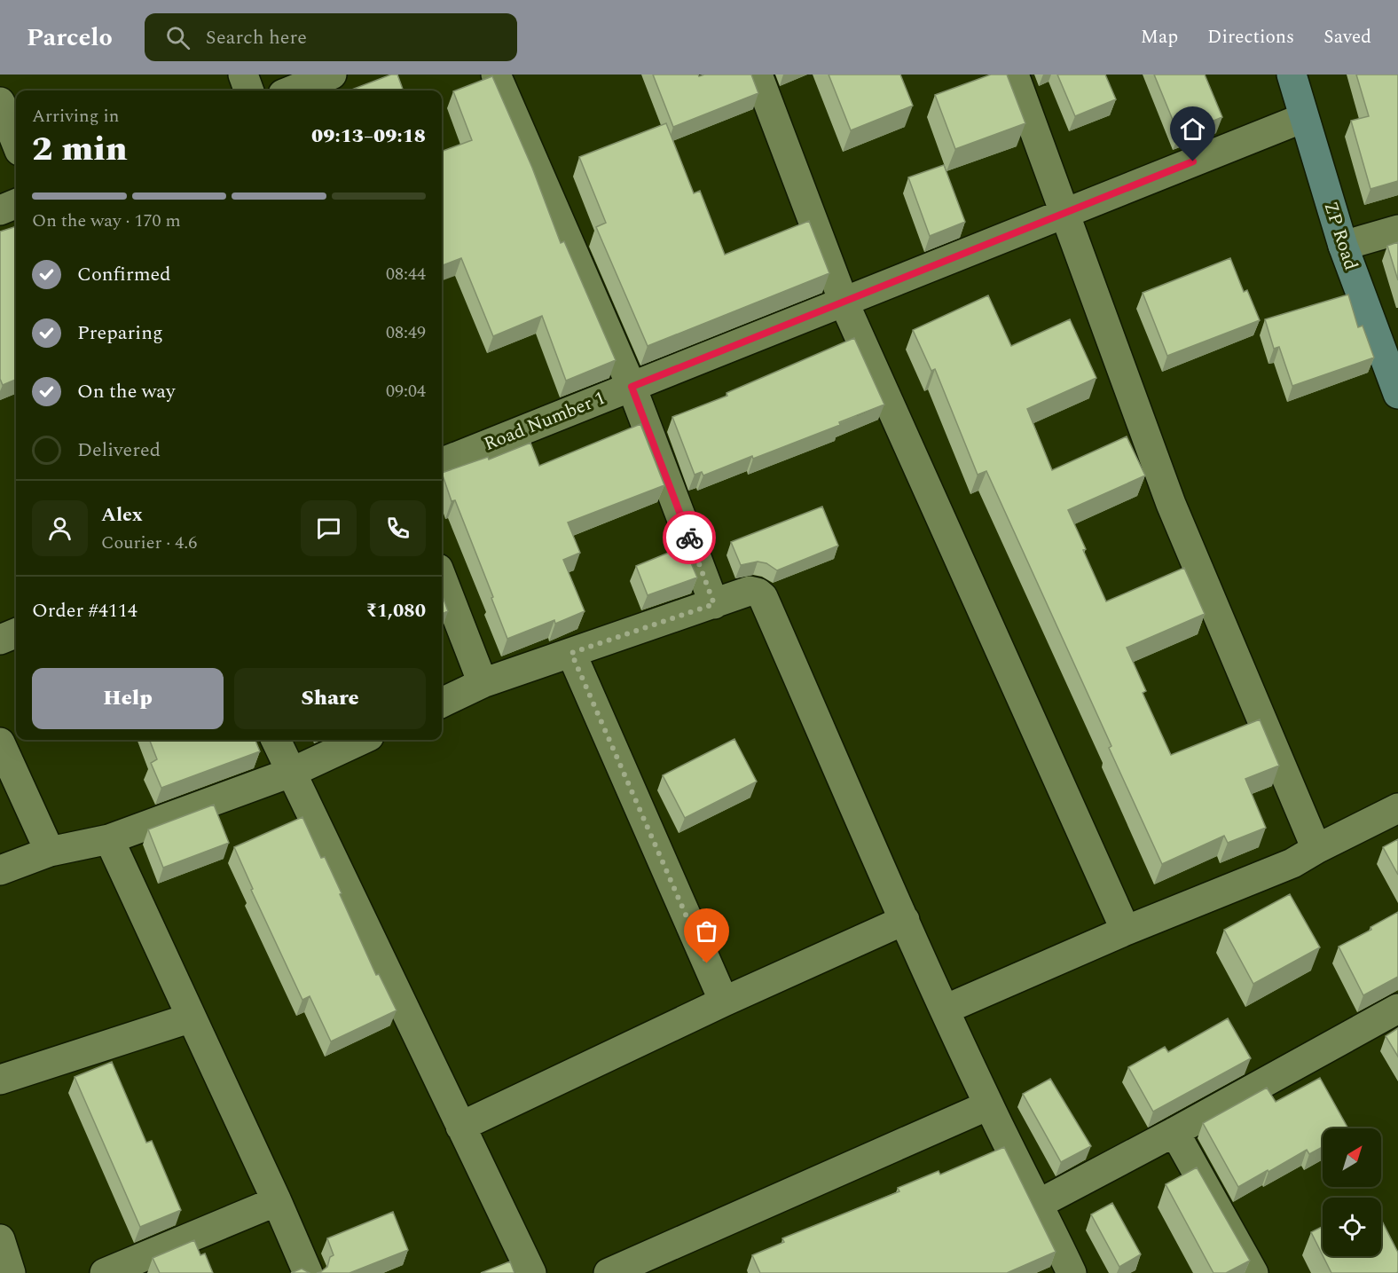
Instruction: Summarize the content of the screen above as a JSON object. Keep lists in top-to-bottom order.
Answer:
{
  "streets": {
    "street": ["ZP Road", "Road Number 1"]
  },
  "crossings": [
    ["ZP Road", "Road Number 1"]
  ],
  "north": "top right",
  "page": {
    "header": "Parcelo",
    "search": "Search here",
    "nav": ["Map", "Directions", "Saved"],
    "heading": ["2 min", "Arriving in", "09:13–09:18"],
    "panel": [
      "Alex",
      "Courier · 4.6",
      "Order #4114",
      "₹1,080"
    ],
    "bar": "On the way · 170 m",
    "list": [
      ["Confirmed", "08:44"],
      ["Preparing", "08:49"],
      ["On the way", "09:04"],
      "Delivered"
    ],
    "buttons": ["Help", "Share"]
  }
}
